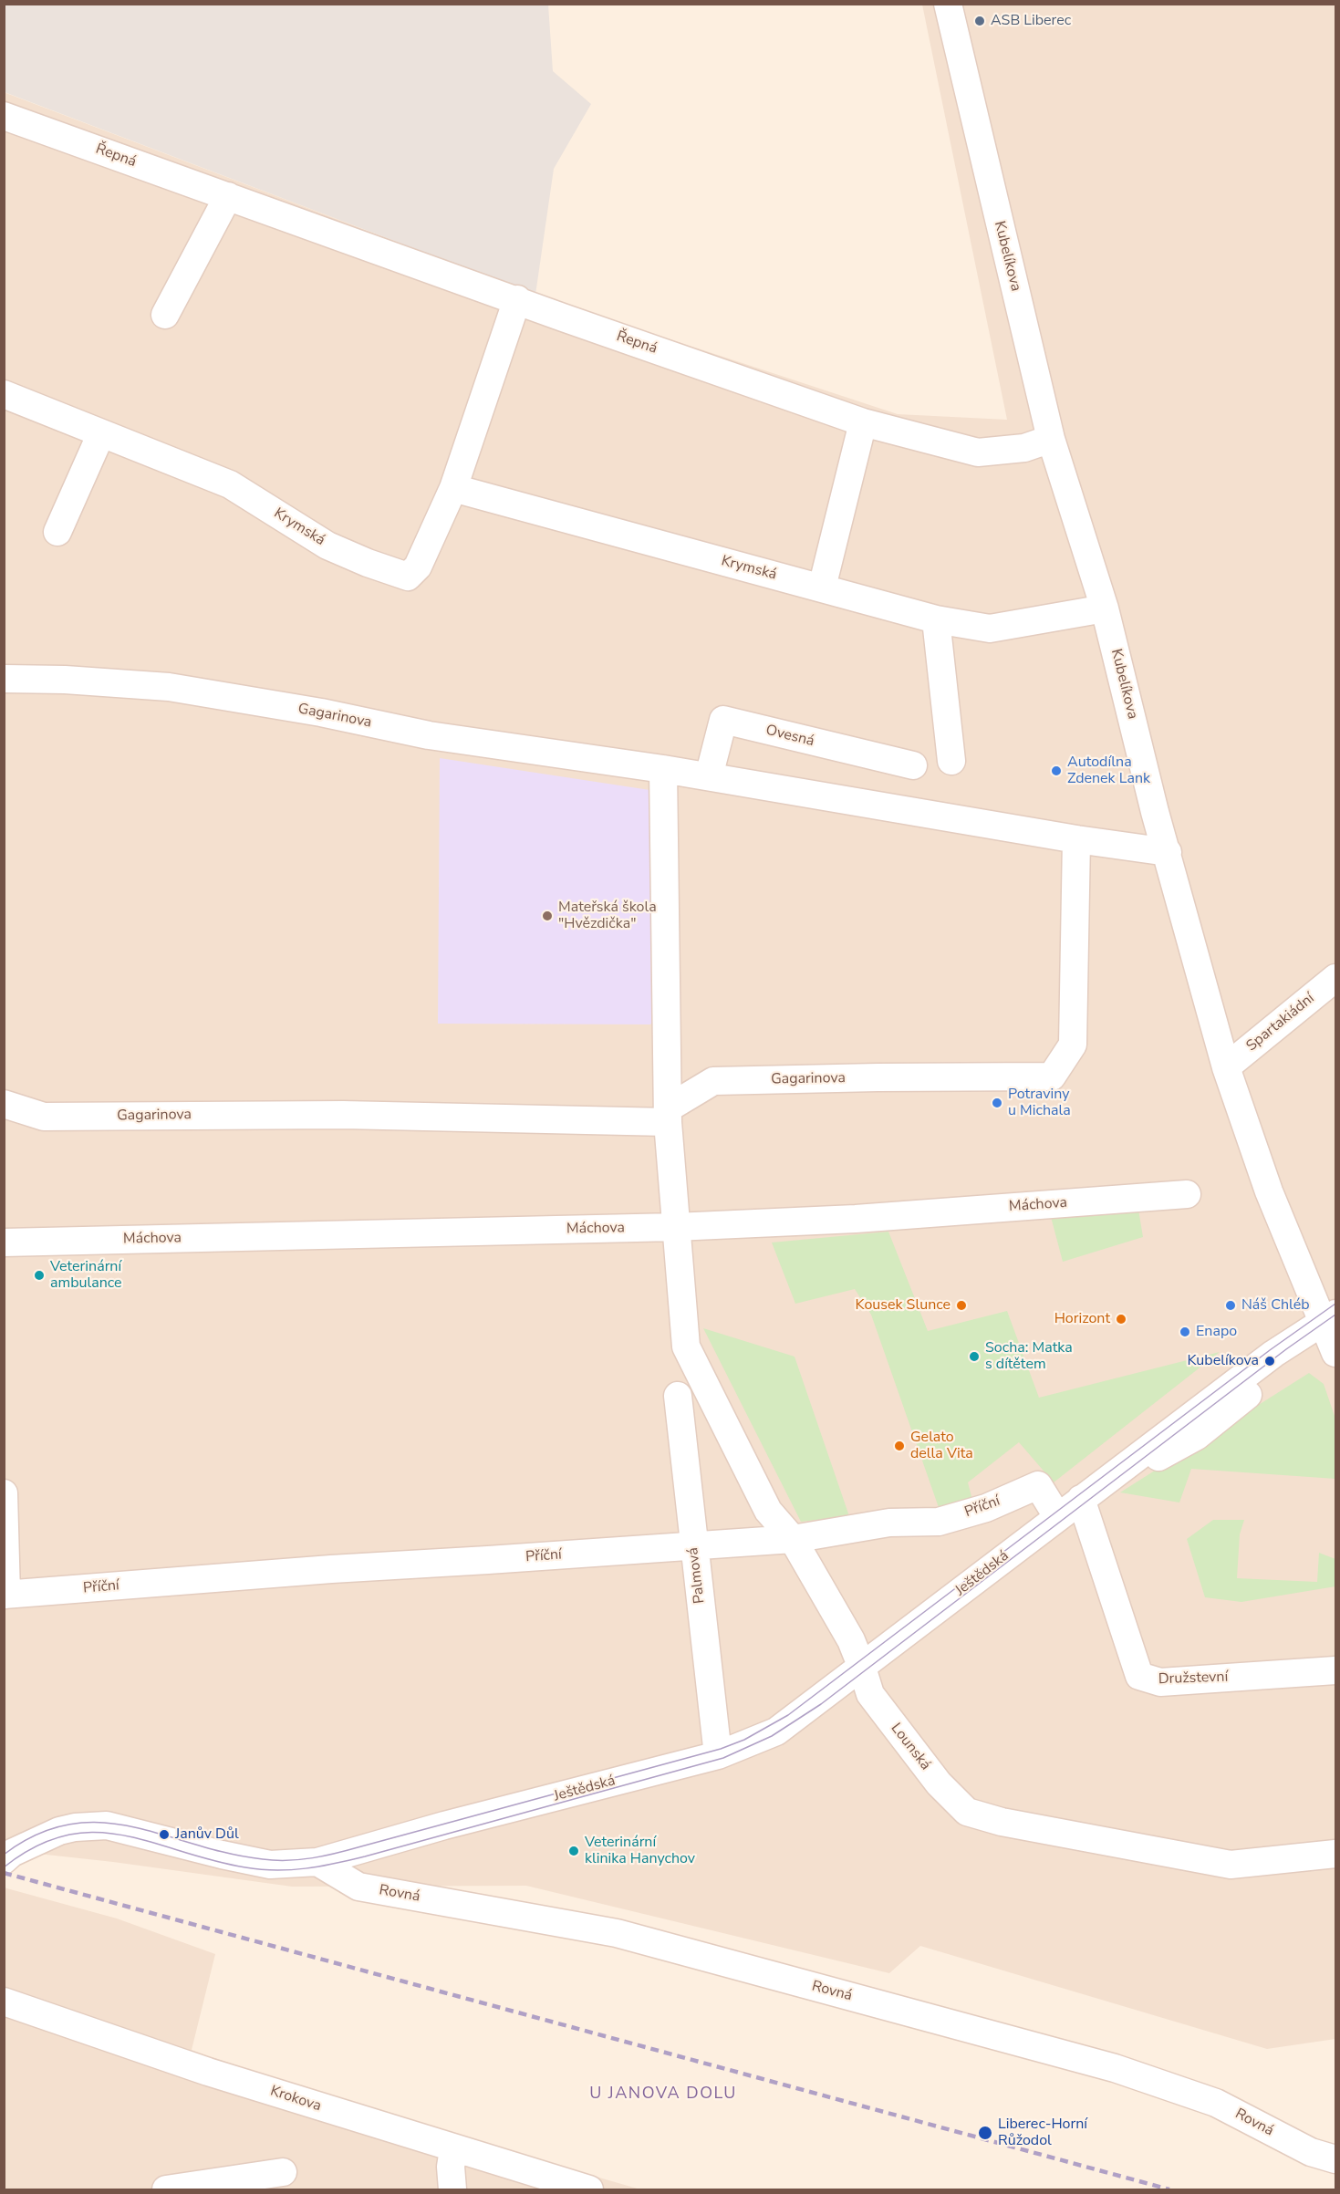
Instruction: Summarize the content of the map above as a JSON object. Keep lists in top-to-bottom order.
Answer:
{
  "streets": {
    "street": [
      "Řepná",
      "Kubelíkova",
      "Krymská",
      "Gagarinova",
      "Ovesná",
      "Spartakiádní",
      "Máchova",
      "Příční",
      "Ještědská",
      "Palmová",
      "Družstevní",
      "Lounská",
      "Rovná",
      "Krokova"
    ]
  },
  "crossings": [
    ["Řepná", "Kubelíkova"],
    ["Řepná", "Krymská"],
    ["Kubelíkova", "Krymská"],
    ["Kubelíkova", "Gagarinova"],
    ["Kubelíkova", "Spartakiádní"],
    ["Kubelíkova", "Ještědská"],
    ["Gagarinova", "Ovesná"],
    ["Máchova", "Lounská"],
    ["Příční", "Ještědská"],
    ["Příční", "Palmová"],
    ["Příční", "Lounská"],
    ["Ještědská", "Palmová"],
    ["Ještědská", "Družstevní"],
    ["Ještědská", "Lounská"],
    ["Ještědská", "Rovná"]
  ],
  "districts": ["U JANOVA DOLU"],
  "places": [
    "ASB Liberec",
    "Autodílna Zdenek Lank",
    "Mateřská škola \"Hvězdička\"",
    "Potraviny u Michala",
    "Veterinární ambulance",
    "Kousek Slunce",
    "Náš Chléb",
    "Horizont",
    "Enapo",
    "Socha: Matka s dítětem",
    "Kubelíkova",
    "Gelato della Vita",
    "Janův Důl",
    "Veterinární klinika Hanychov",
    "Liberec-Horní Růžodol"
  ]
}
